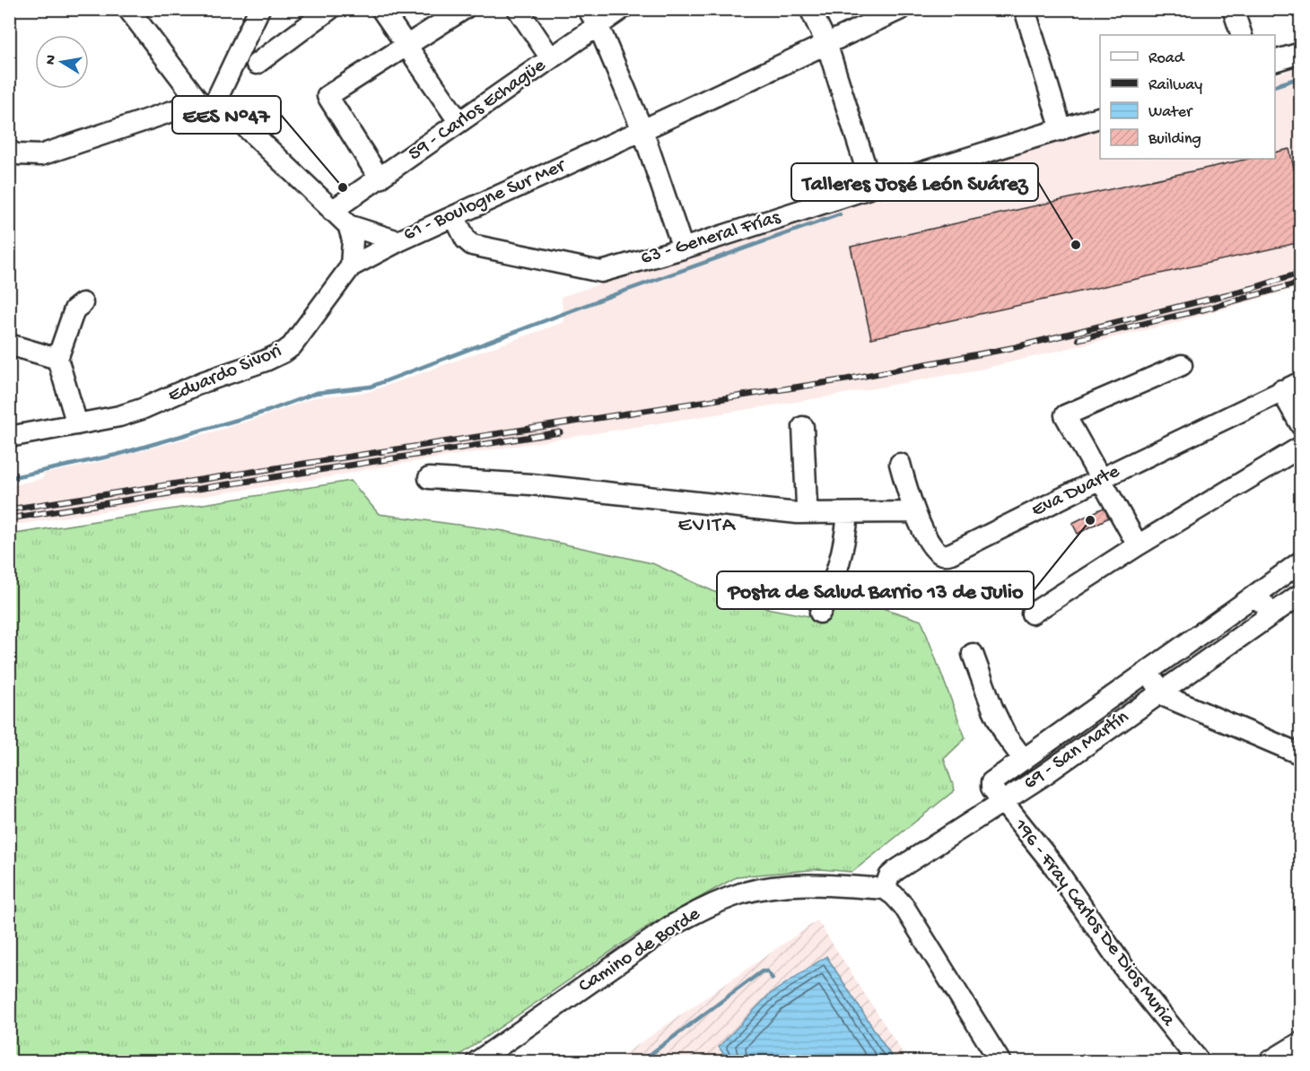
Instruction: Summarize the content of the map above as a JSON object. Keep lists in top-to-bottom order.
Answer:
{
  "streets": {
    "street": [
      "59 - Carlos Echagüe",
      "61 - Boulogne Sur Mer",
      "63 - General Frías",
      "Eduardo Sivori",
      "Eva Duarte",
      "69 - San Martín",
      "196 - Fray Carlos De Dios Muria",
      "Camino de Borde"
    ]
  },
  "crossings": [
    ["59 - Carlos Echagüe", "61 - Boulogne Sur Mer"],
    ["61 - Boulogne Sur Mer", "63 - General Frías"],
    ["61 - Boulogne Sur Mer", "Eduardo Sivori"],
    ["69 - San Martín", "196 - Fray Carlos De Dios Muria"],
    ["69 - San Martín", "Camino de Borde"]
  ],
  "districts": ["EVITA"],
  "places": ["EES N°47", "Talleres José León Suárez", "Posta de Salud Barrio 13 de Julio"],
  "legend": [
    "Road",
    "Railway",
    "Water",
    "Building"
  ],
  "north": "left"
}
